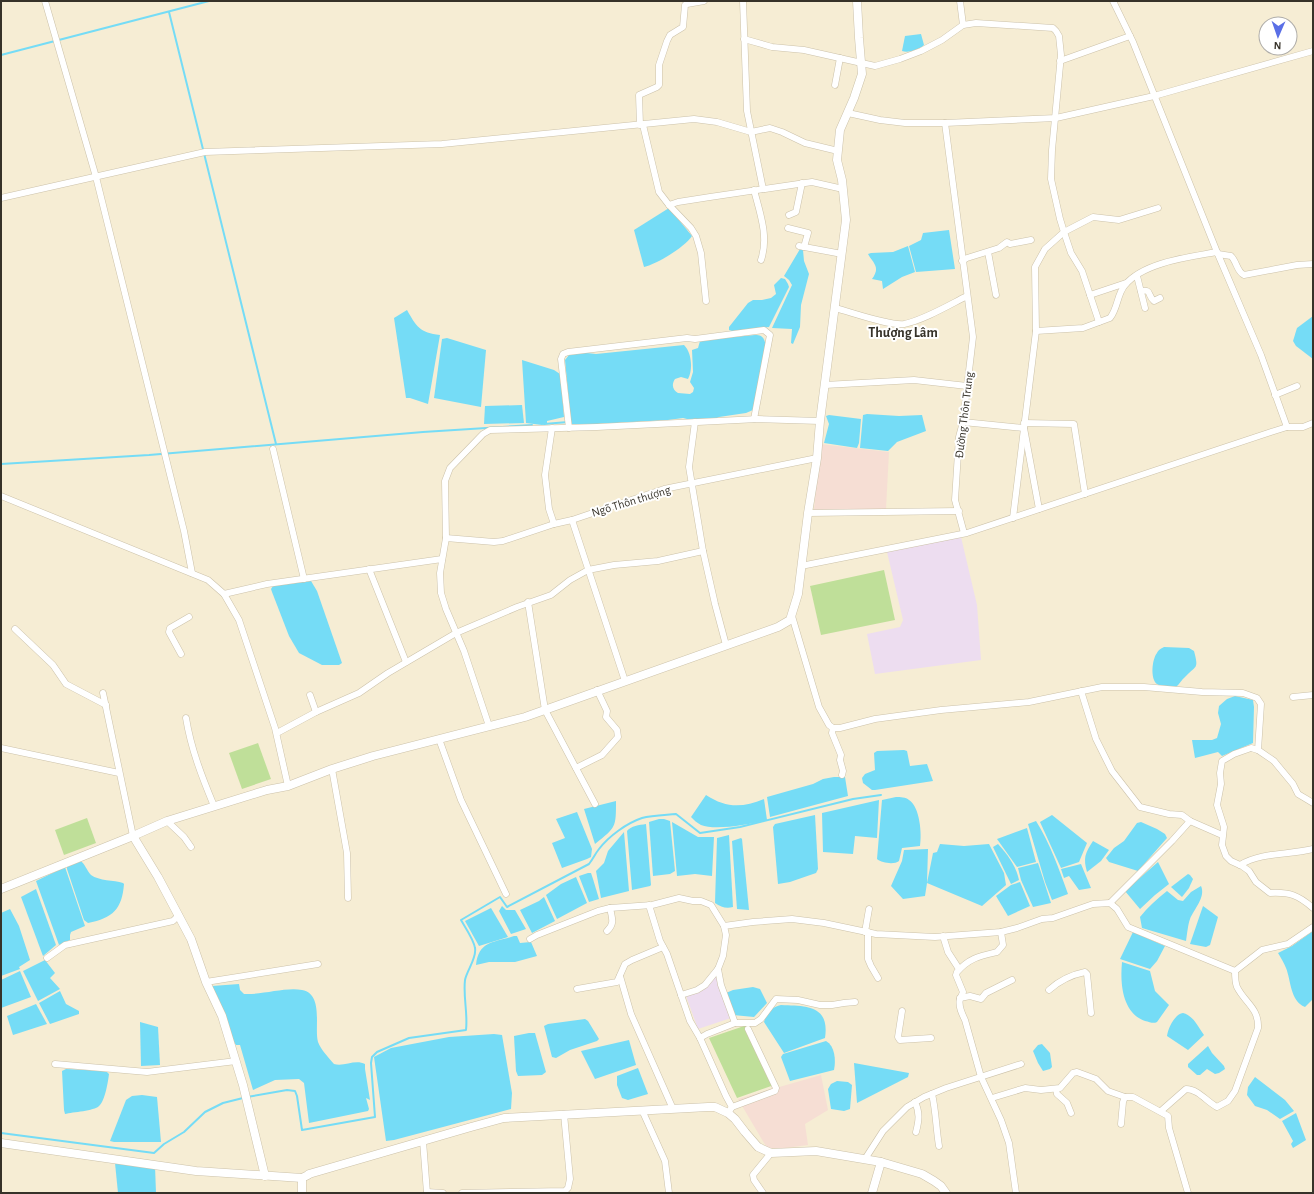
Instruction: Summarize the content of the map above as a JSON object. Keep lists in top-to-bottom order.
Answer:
{
  "streets": {
    "street": ["Đường Thôn Trung", "Ngõ Thôn thượng"]
  },
  "districts": ["Thượng Lâm"],
  "north": "bottom"
}
